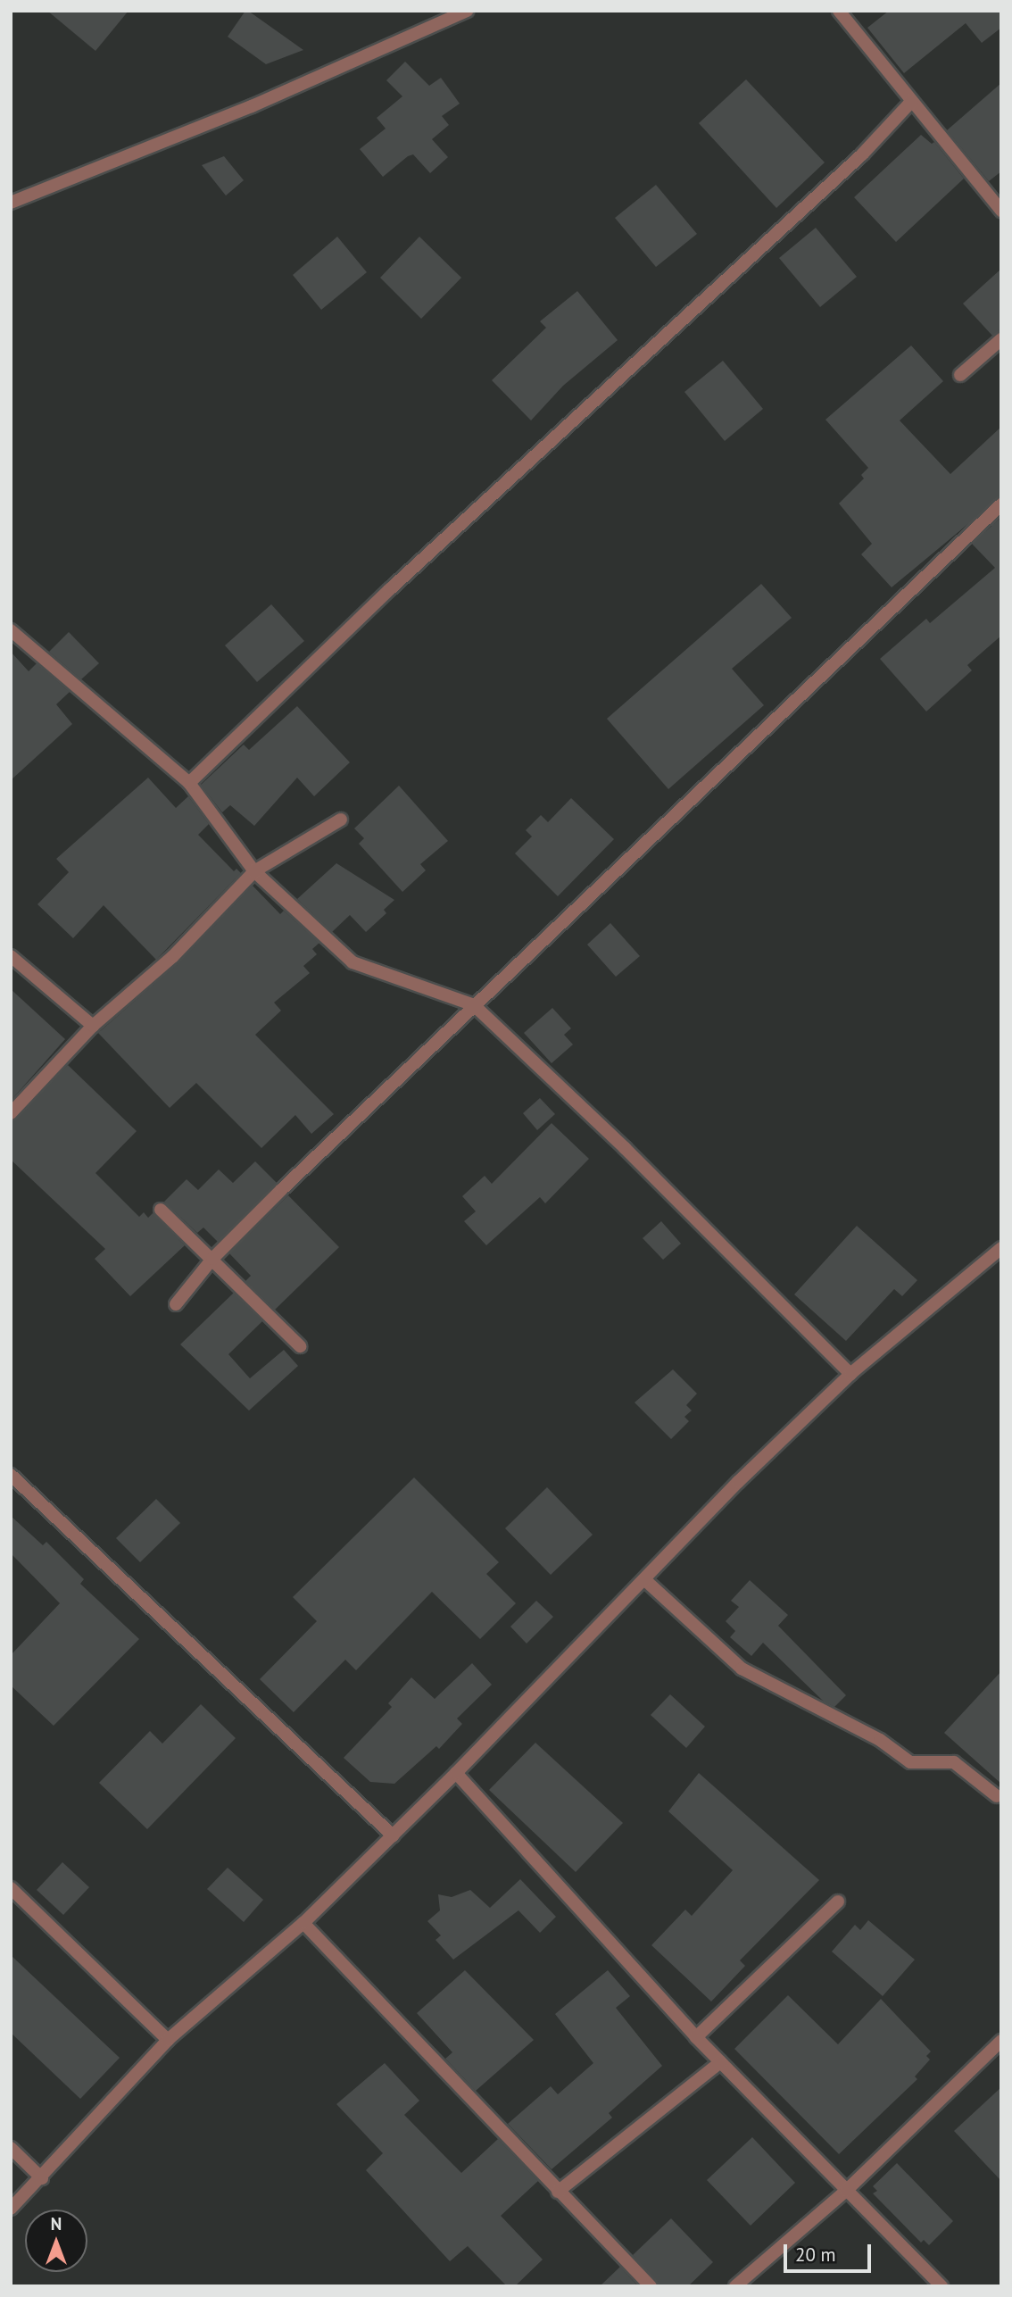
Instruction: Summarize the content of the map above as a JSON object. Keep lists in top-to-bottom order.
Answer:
{
  "scale_bar": "20 m",
  "north": "top"
}
